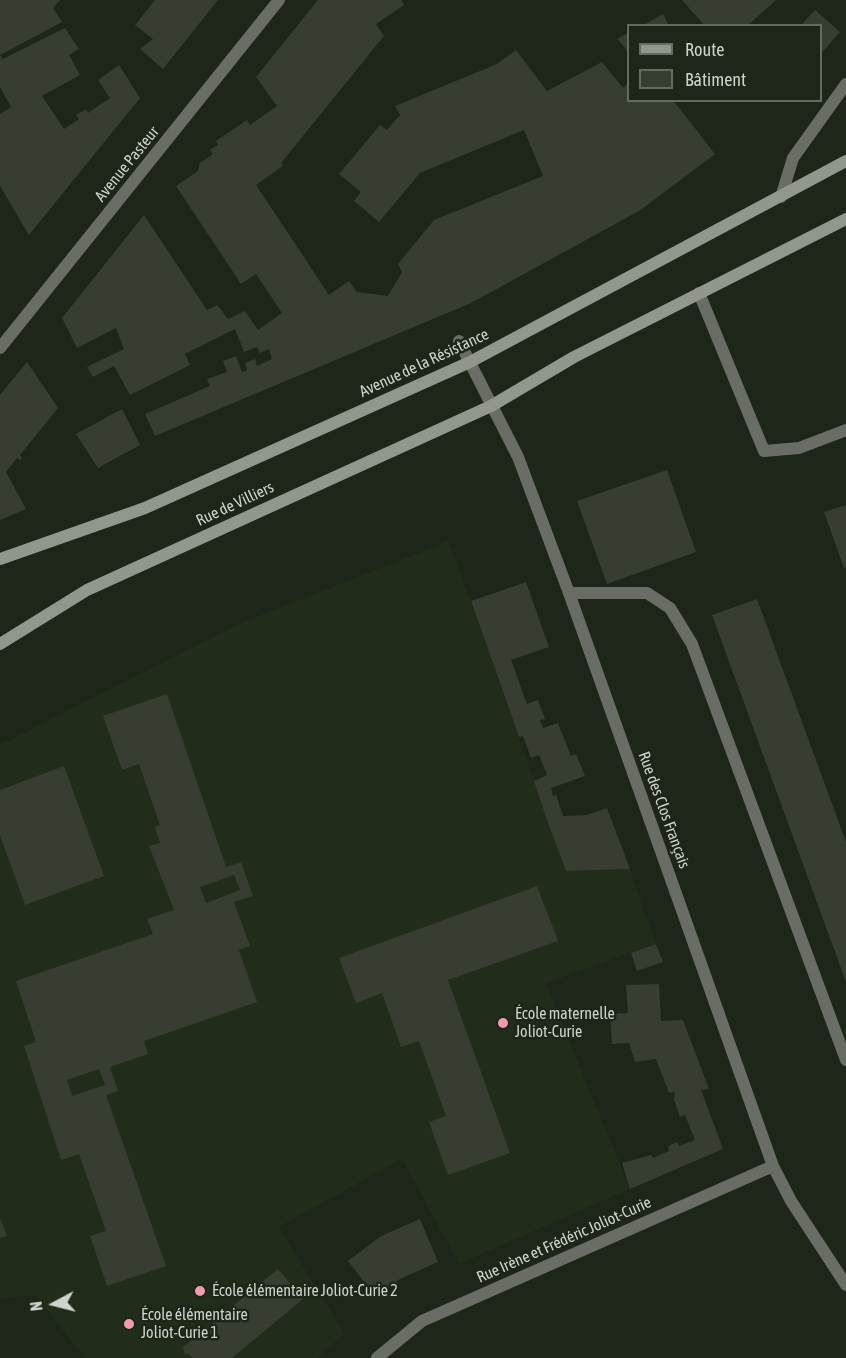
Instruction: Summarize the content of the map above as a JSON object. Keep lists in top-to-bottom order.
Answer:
{
  "streets": {
    "main road": ["Avenue de la Résistance", "Rue de Villiers"],
    "street": ["Avenue Pasteur", "Rue des Clos Français", "Rue Irène et Frédéric Joliot-Curie"]
  },
  "crossings": [
    ["Avenue de la Résistance", "Rue des Clos Français"],
    ["Rue de Villiers", "Rue des Clos Français"],
    ["Rue des Clos Français", "Rue Irène et Frédéric Joliot-Curie"]
  ],
  "places": ["École maternelle Joliot-Curie", "École élémentaire Joliot-Curie 2", "École élémentaire Joliot-Curie 1"],
  "legend": ["Route", "Bâtiment"],
  "north": "left"
}
